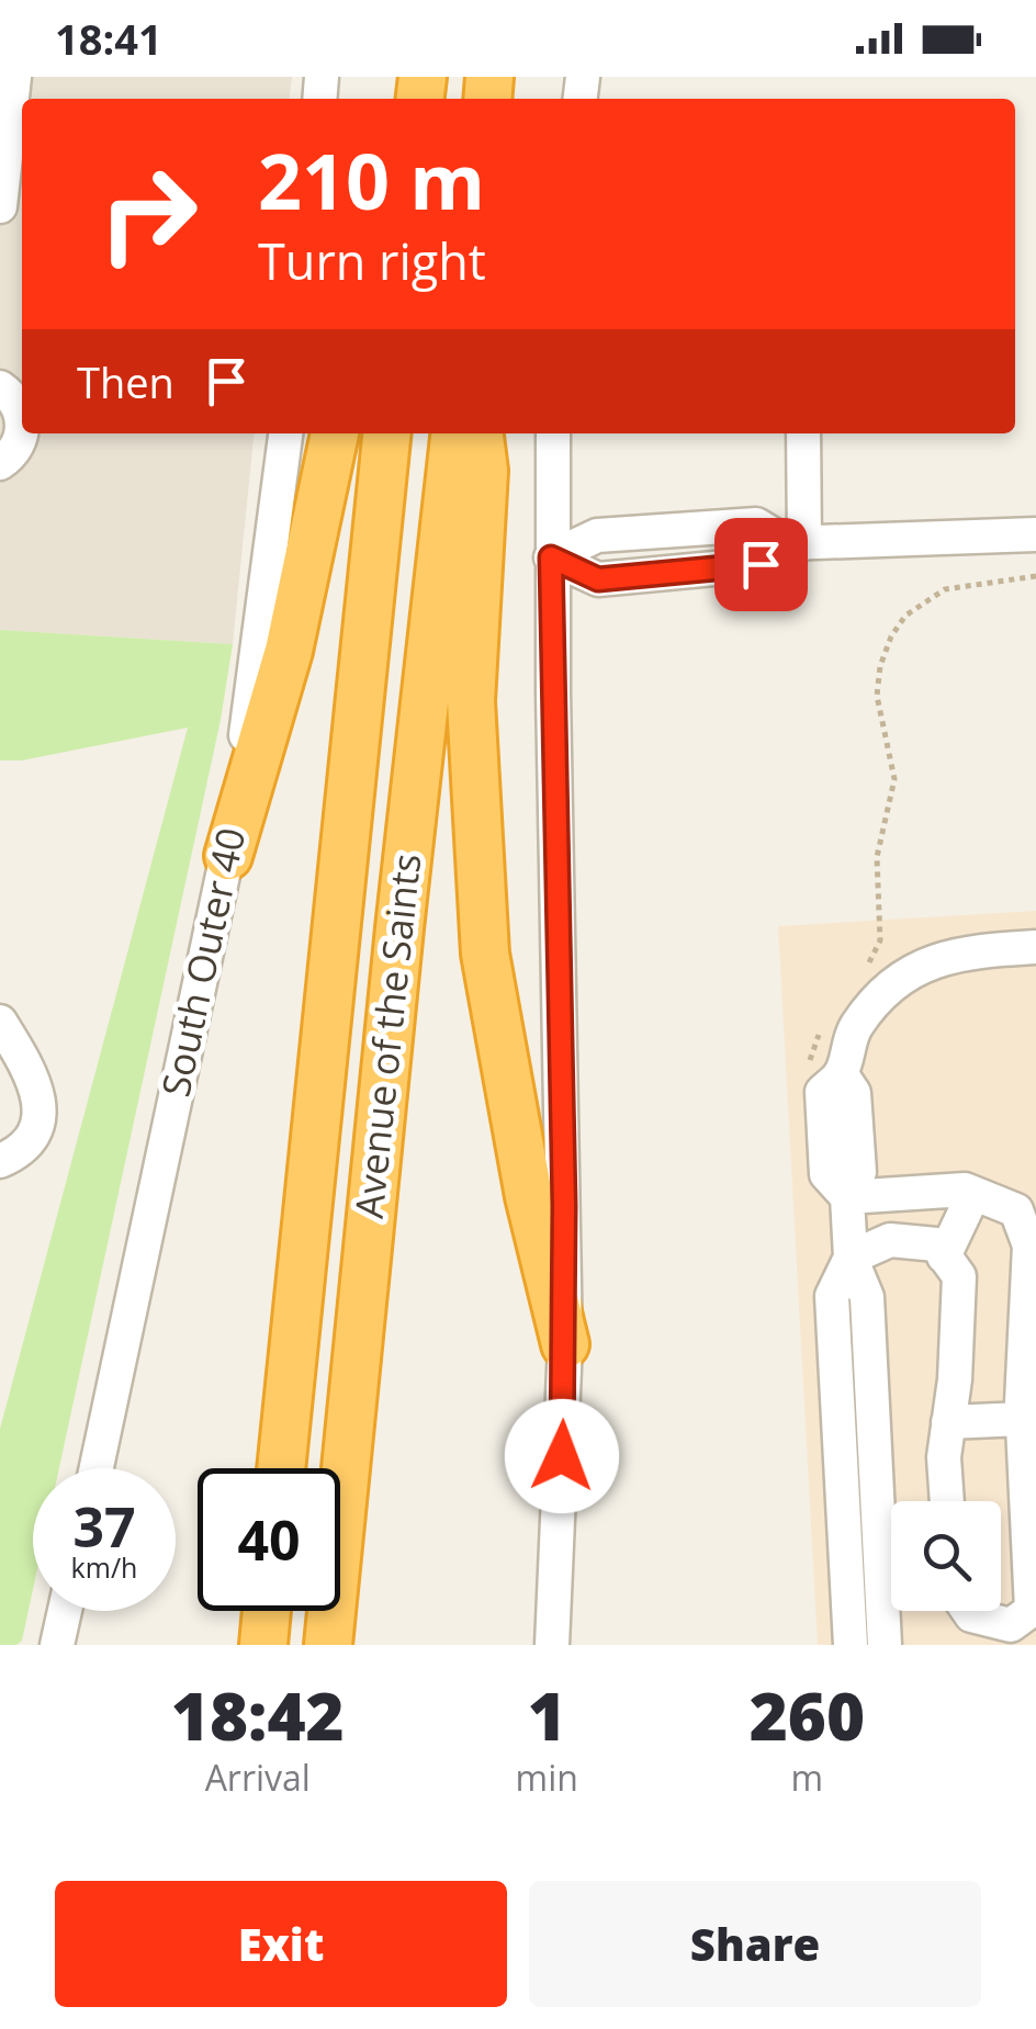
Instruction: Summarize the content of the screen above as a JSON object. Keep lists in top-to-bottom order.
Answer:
{
  "streets": {
    "highway": ["Avenue of the Saints"],
    "street": ["South Outer 40"]
  },
  "page": {
    "status": "18:41",
    "turn": ["210 m", "Turn right"],
    "then": "Then",
    "speed": "37 km/h",
    "limit": "40",
    "eta": [
      "18:42",
      "Arrival",
      "1",
      "min",
      "260",
      "m"
    ],
    "buttons": ["Exit", "Share"]
  }
}
